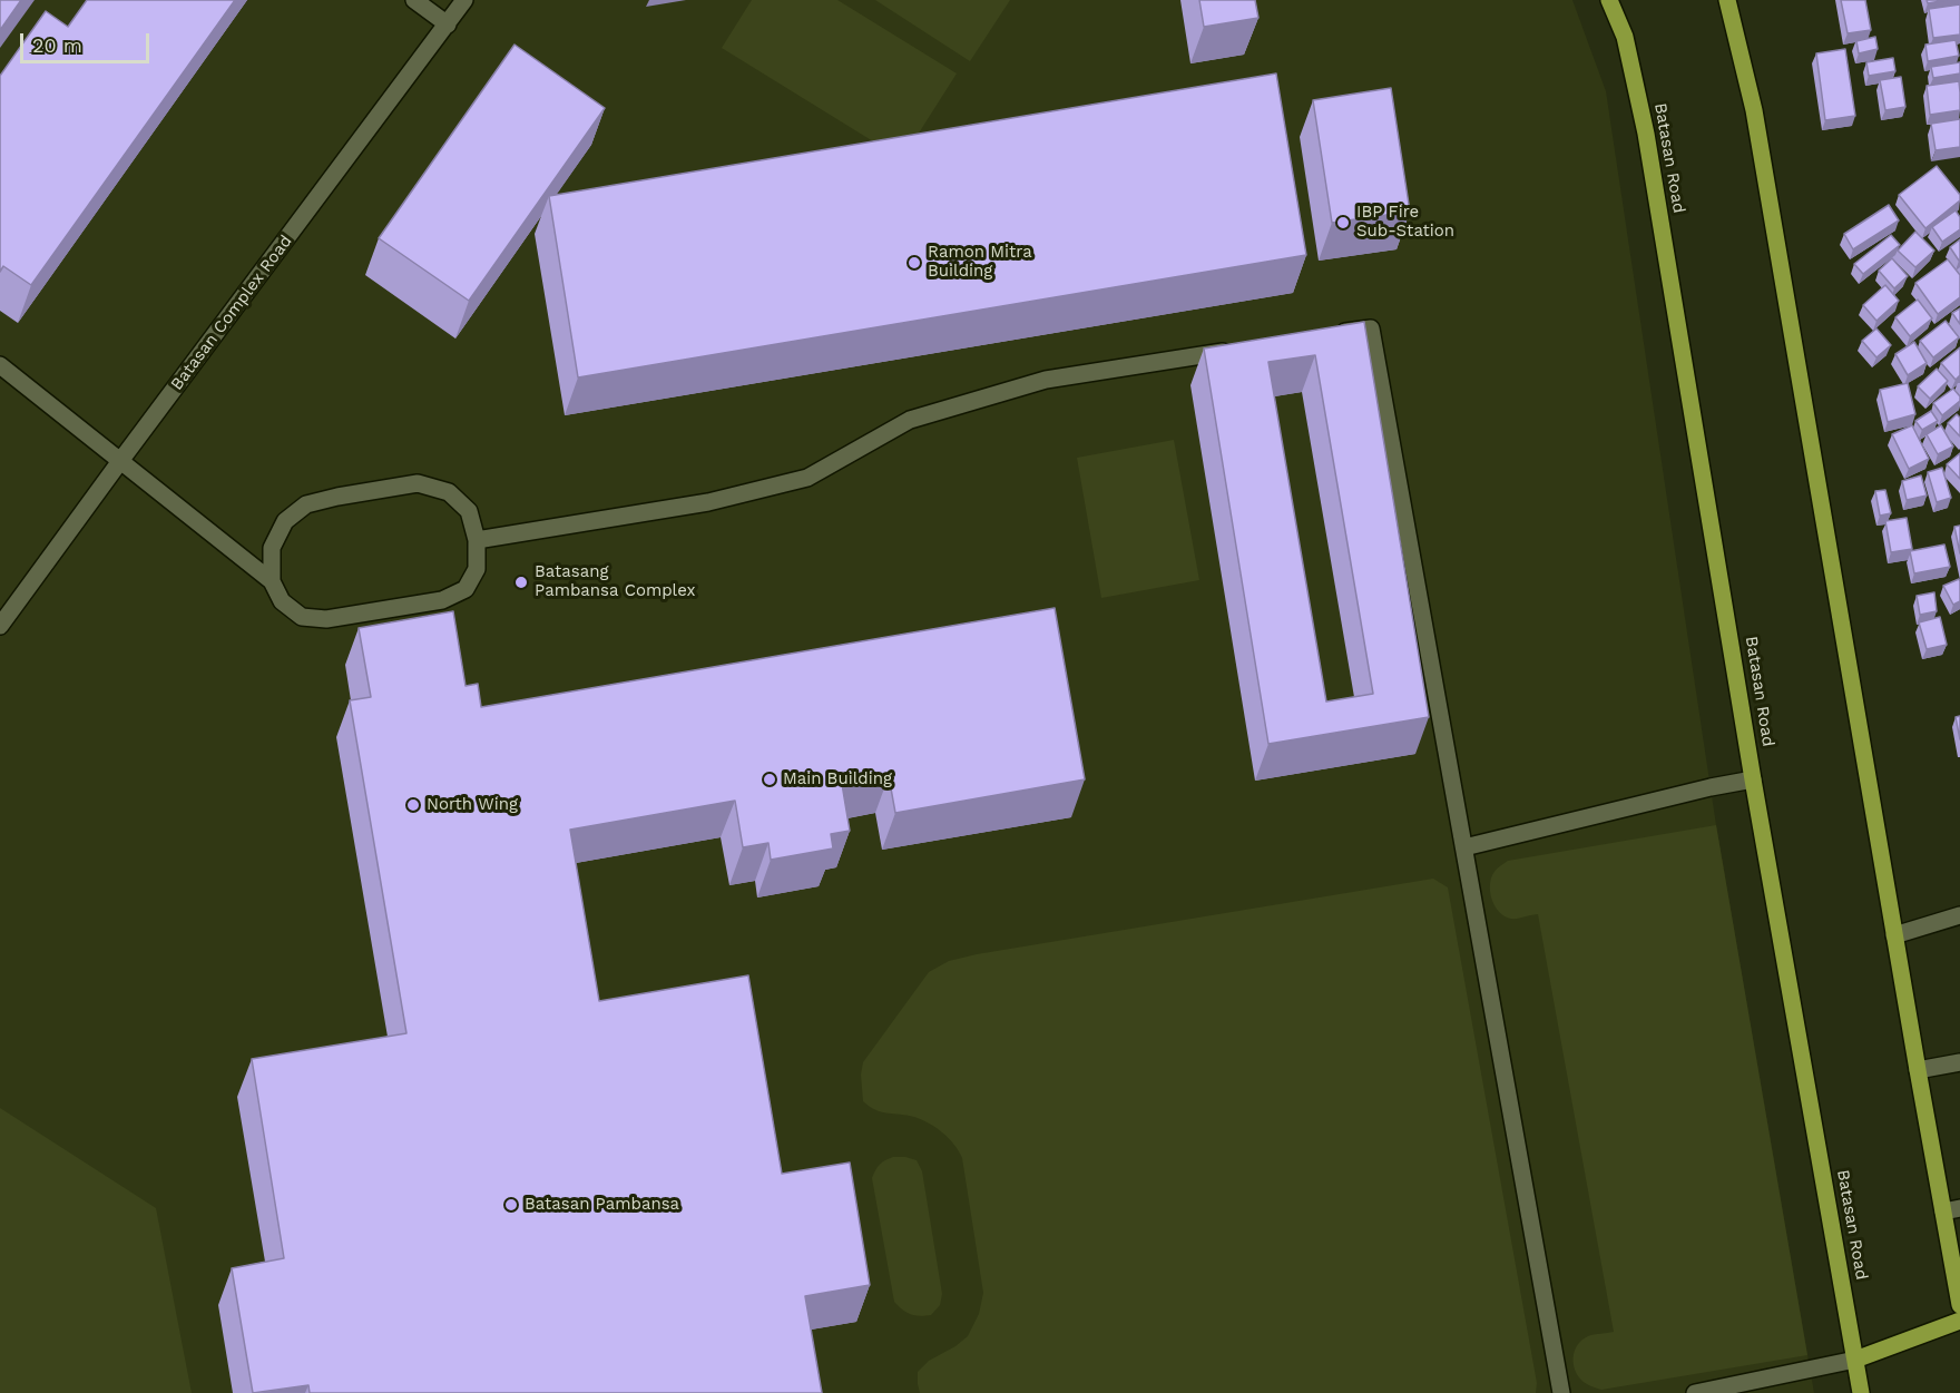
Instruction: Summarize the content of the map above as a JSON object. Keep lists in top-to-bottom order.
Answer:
{
  "streets": {
    "main road": ["Batasan Road"],
    "street": ["Batasan Complex Road"]
  },
  "places": [
    "IBP Fire Sub-Station",
    "Ramon Mitra Building",
    "Batasang Pambansa Complex",
    "Main Building",
    "North Wing",
    "Batasan Pambansa"
  ],
  "scale_bar": "20 m"
}
